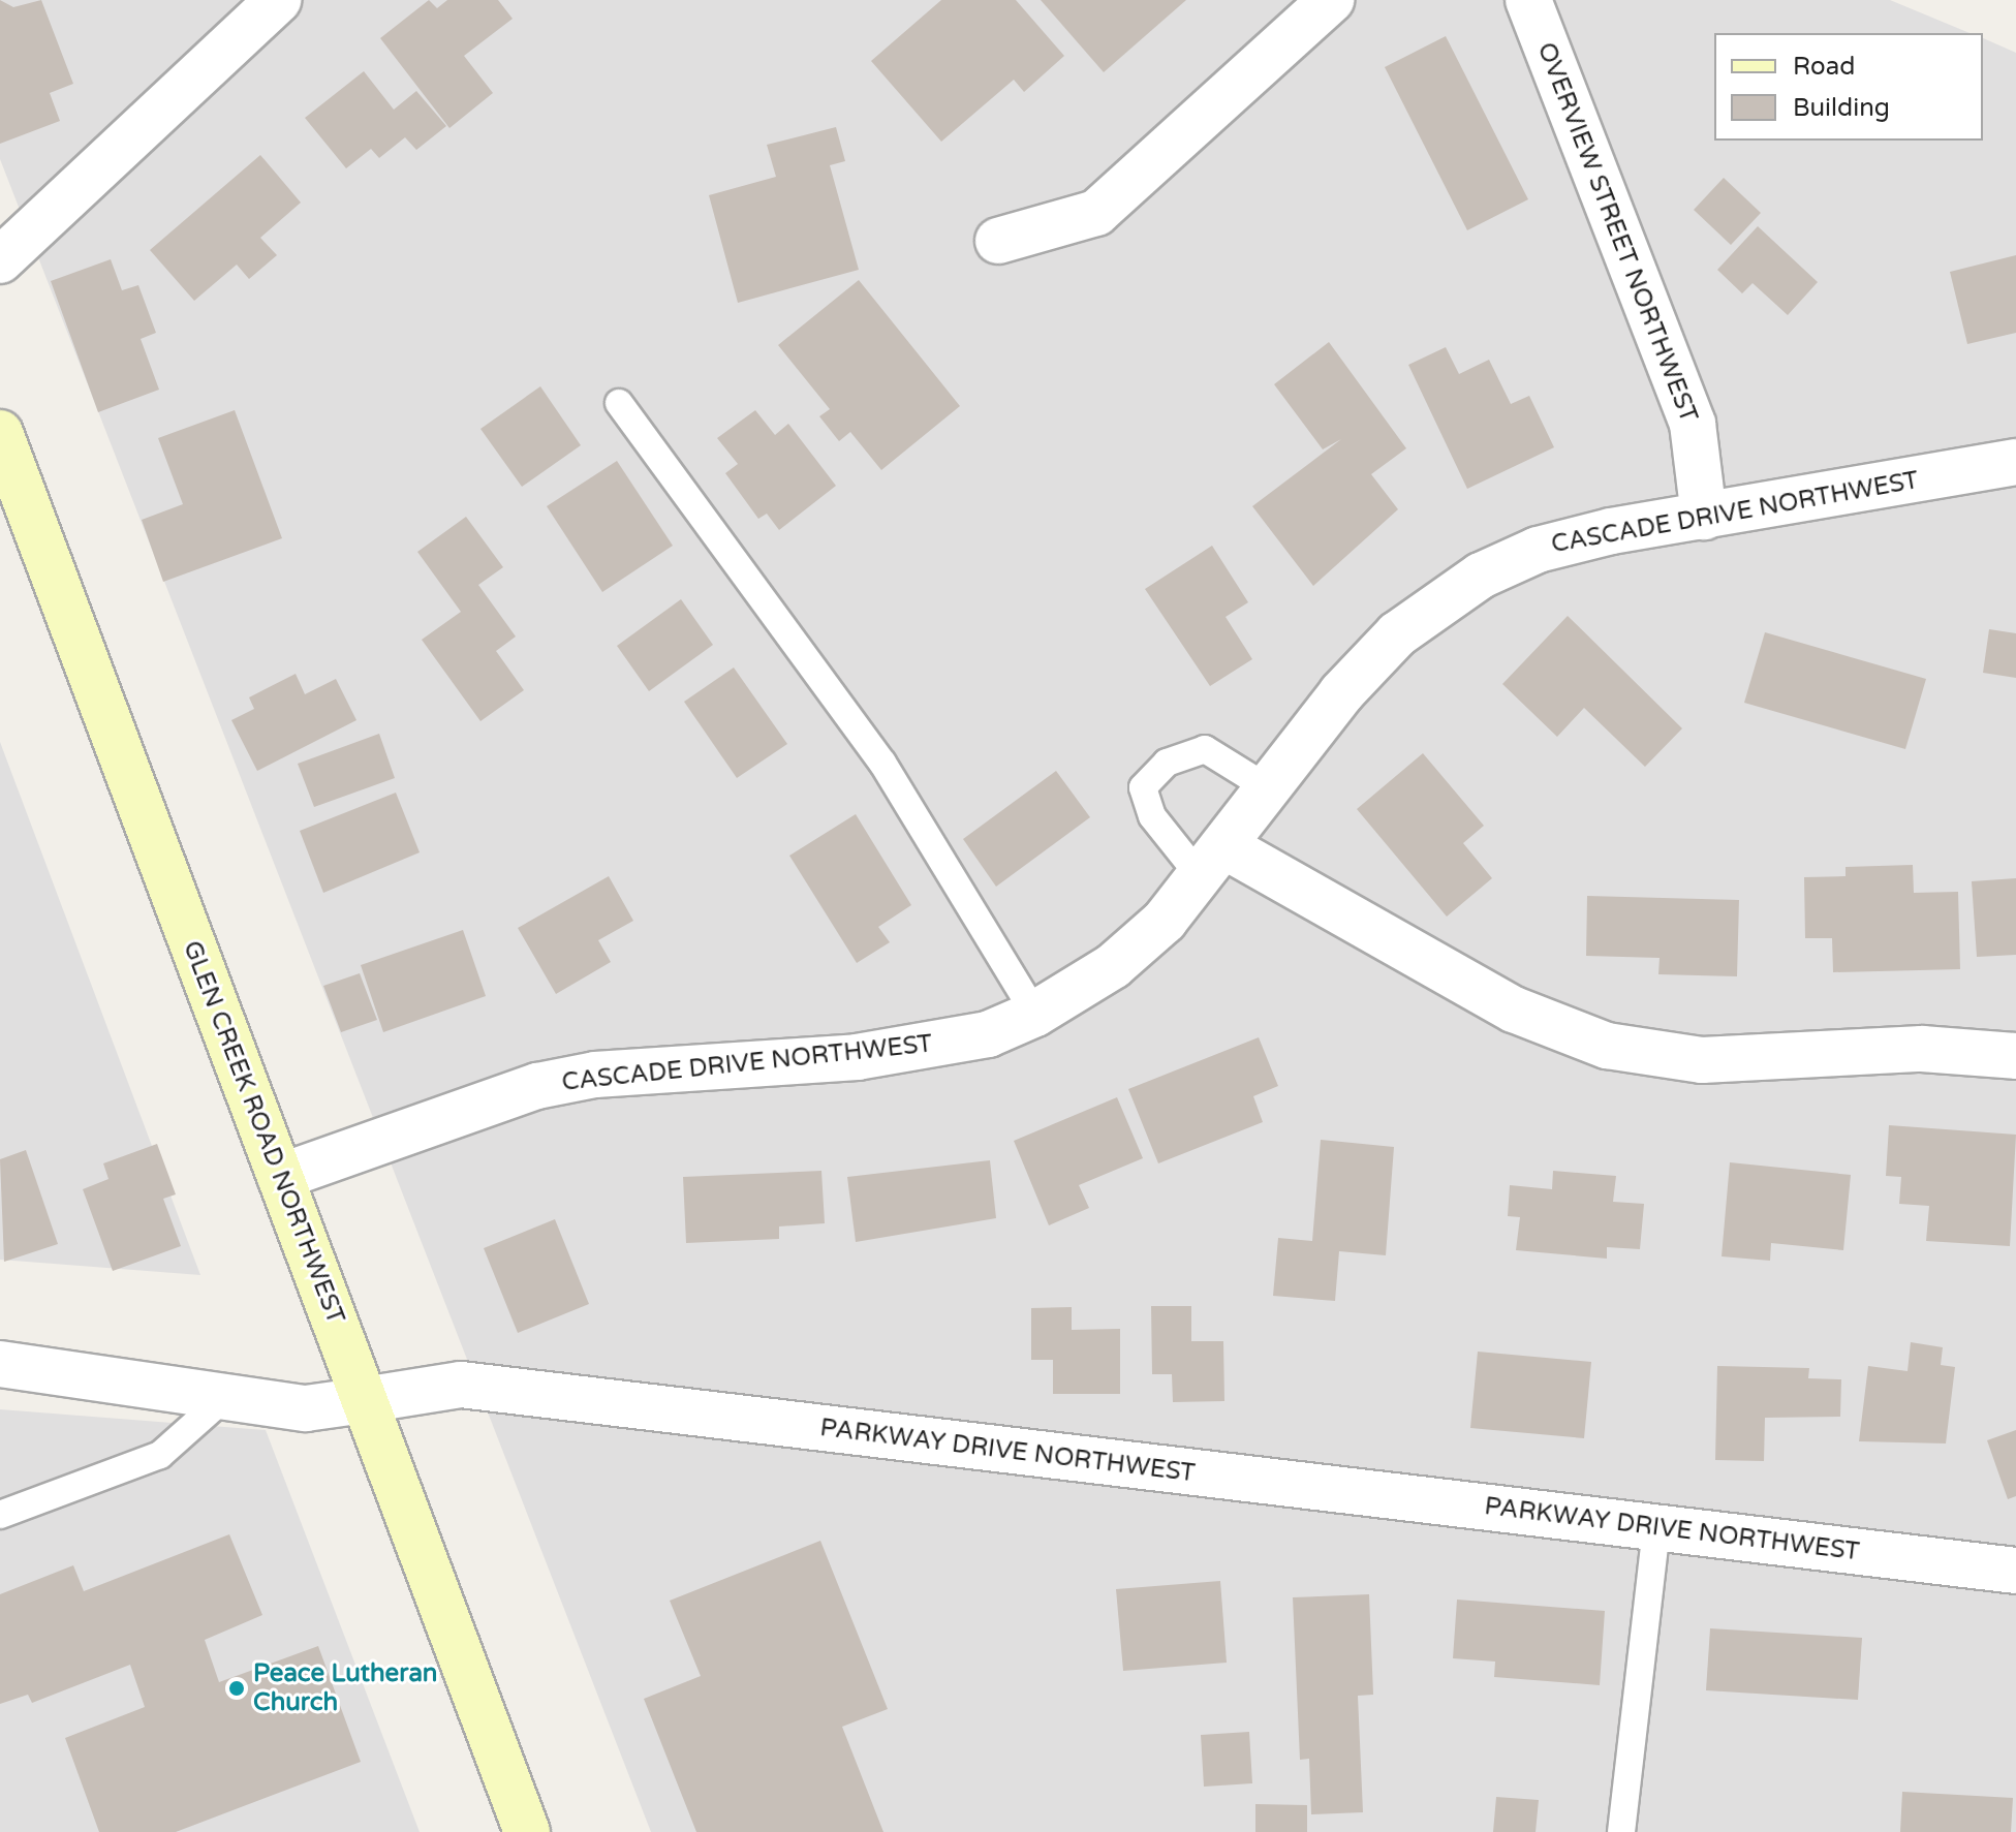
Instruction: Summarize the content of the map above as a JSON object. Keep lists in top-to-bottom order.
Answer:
{
  "streets": {
    "main road": ["GLEN CREEK ROAD NORTHWEST"],
    "street": ["OVERVIEW STREET NORTHWEST", "CASCADE DRIVE NORTHWEST", "PARKWAY DRIVE NORTHWEST"]
  },
  "crossings": [
    ["OVERVIEW STREET NORTHWEST", "CASCADE DRIVE NORTHWEST"],
    ["CASCADE DRIVE NORTHWEST", "GLEN CREEK ROAD NORTHWEST"],
    ["GLEN CREEK ROAD NORTHWEST", "PARKWAY DRIVE NORTHWEST"]
  ],
  "places": ["Peace Lutheran Church"],
  "legend": ["Road", "Building"]
}
